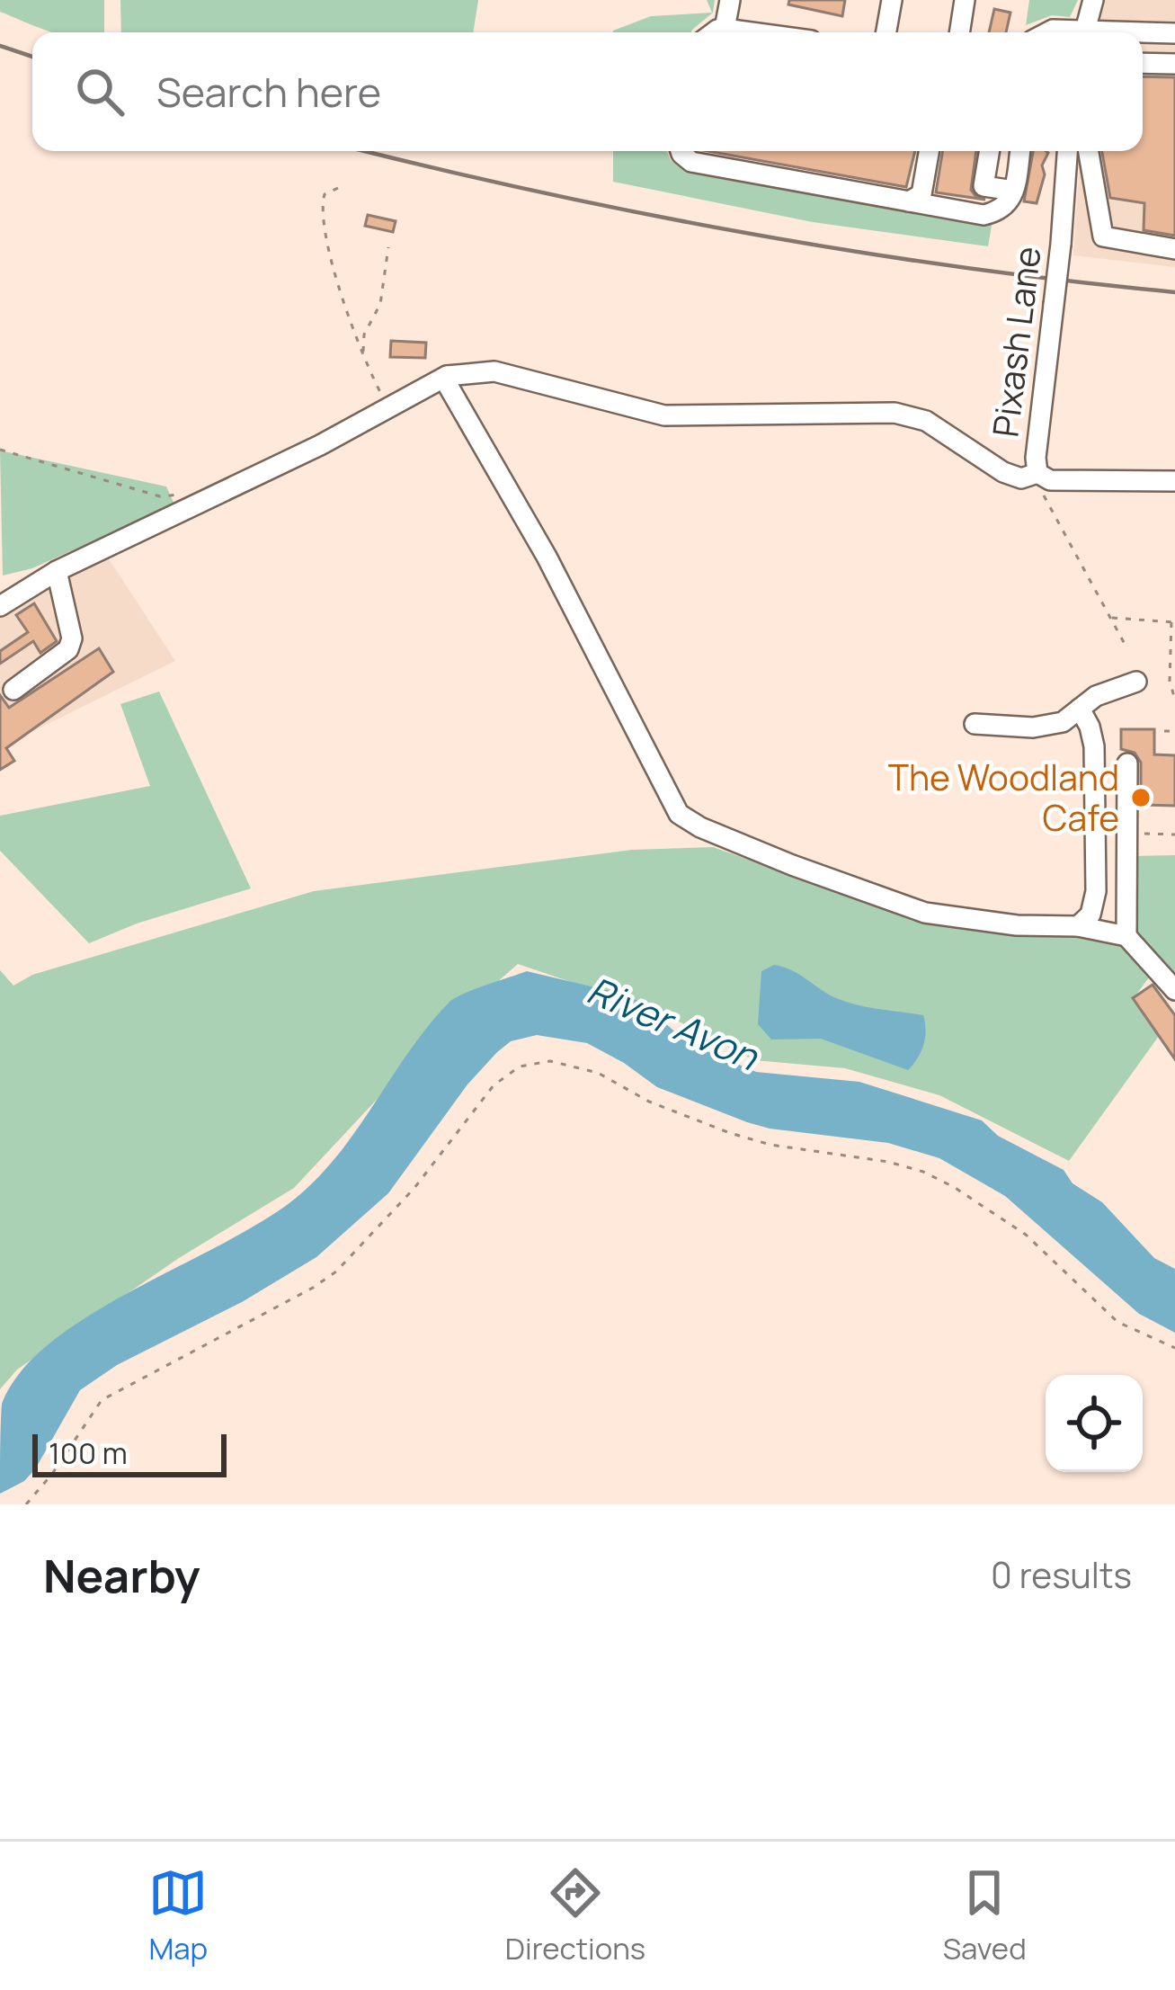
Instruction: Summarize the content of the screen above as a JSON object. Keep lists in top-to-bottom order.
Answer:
{
  "streets": {
    "street": ["Pixash Lane"]
  },
  "water": ["River Avon"],
  "places": ["The Woodland Cafe"],
  "scale_bar": "100 m",
  "page": {
    "search": "Search here",
    "scale": "100 m",
    "heading": ["Nearby", "0 results"],
    "nav": ["Map", "Directions", "Saved"]
  }
}
